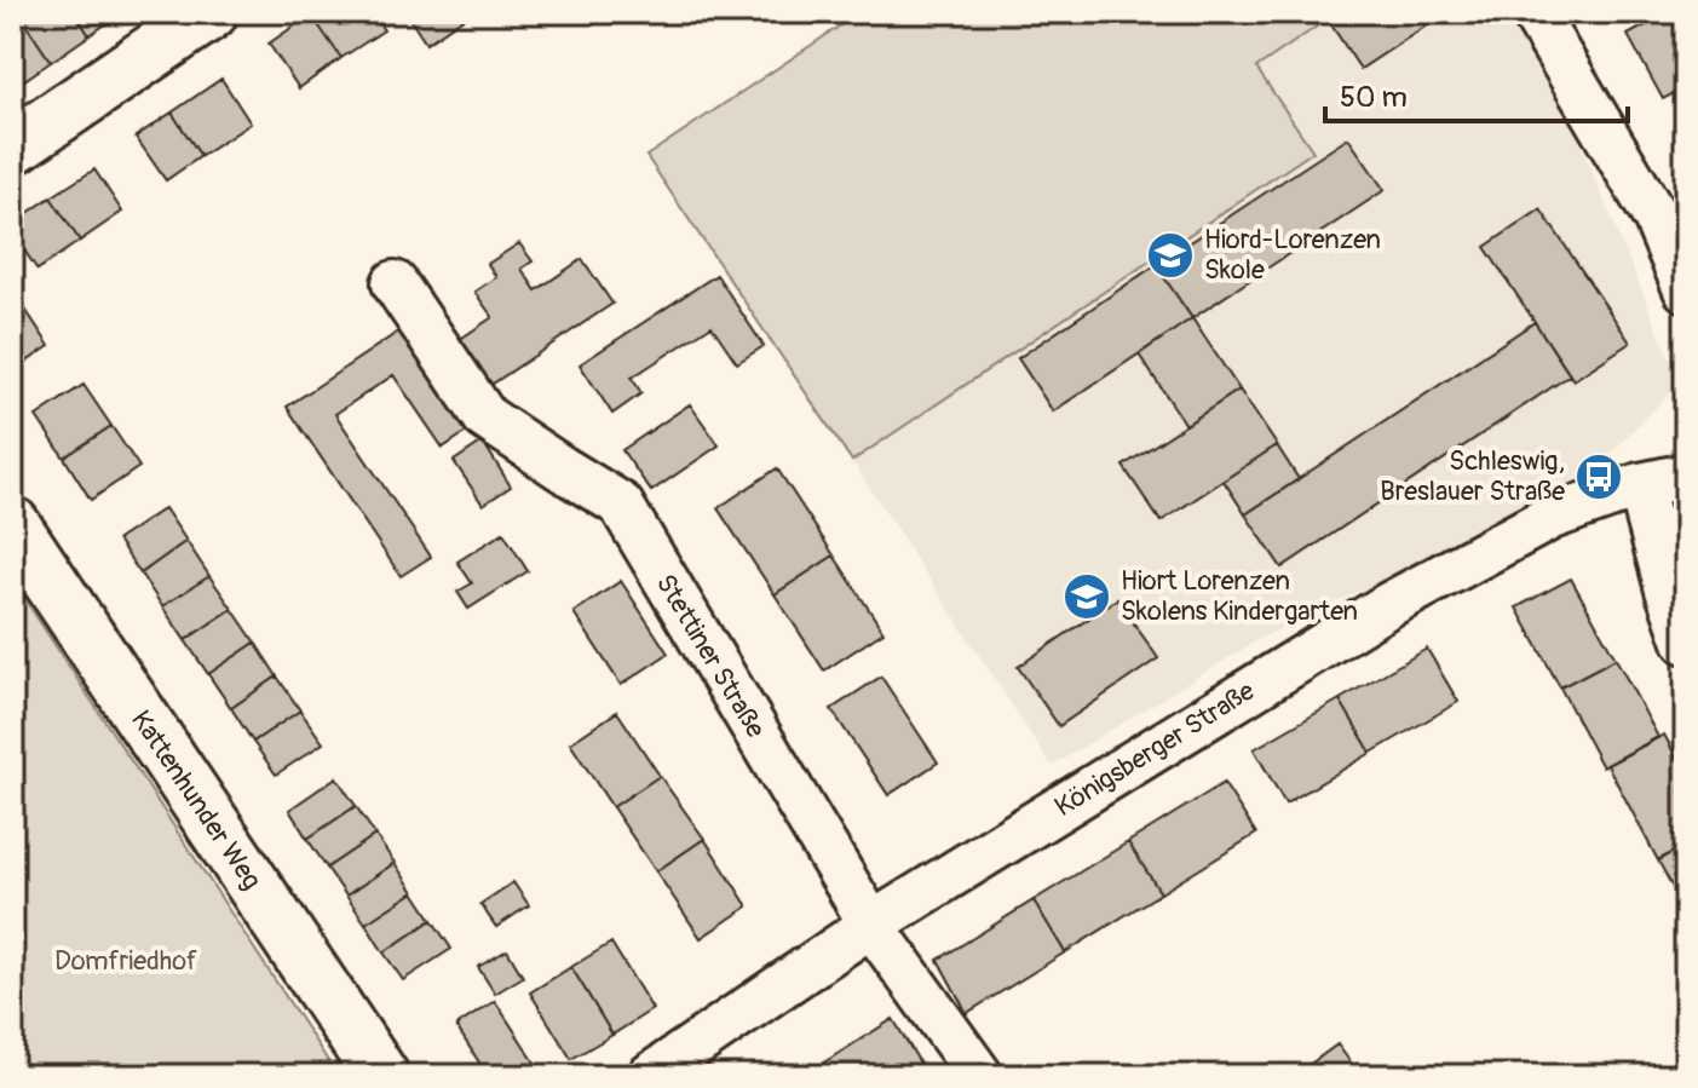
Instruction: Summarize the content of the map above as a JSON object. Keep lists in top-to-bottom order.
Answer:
{
  "streets": {
    "street": ["Stettiner Straße", "Königsberger Straße", "Kattenhunder Weg"]
  },
  "crossings": [
    ["Stettiner Straße", "Königsberger Straße"]
  ],
  "parks": ["Domfriedhof"],
  "places": {
    "school or university": ["Hiord-Lorenzen Skole", "Hiort Lorenzen Skolens Kindergarten"],
    "bus stop": ["Schleswig, Breslauer Straße"]
  },
  "scale_bar": "50 m"
}
